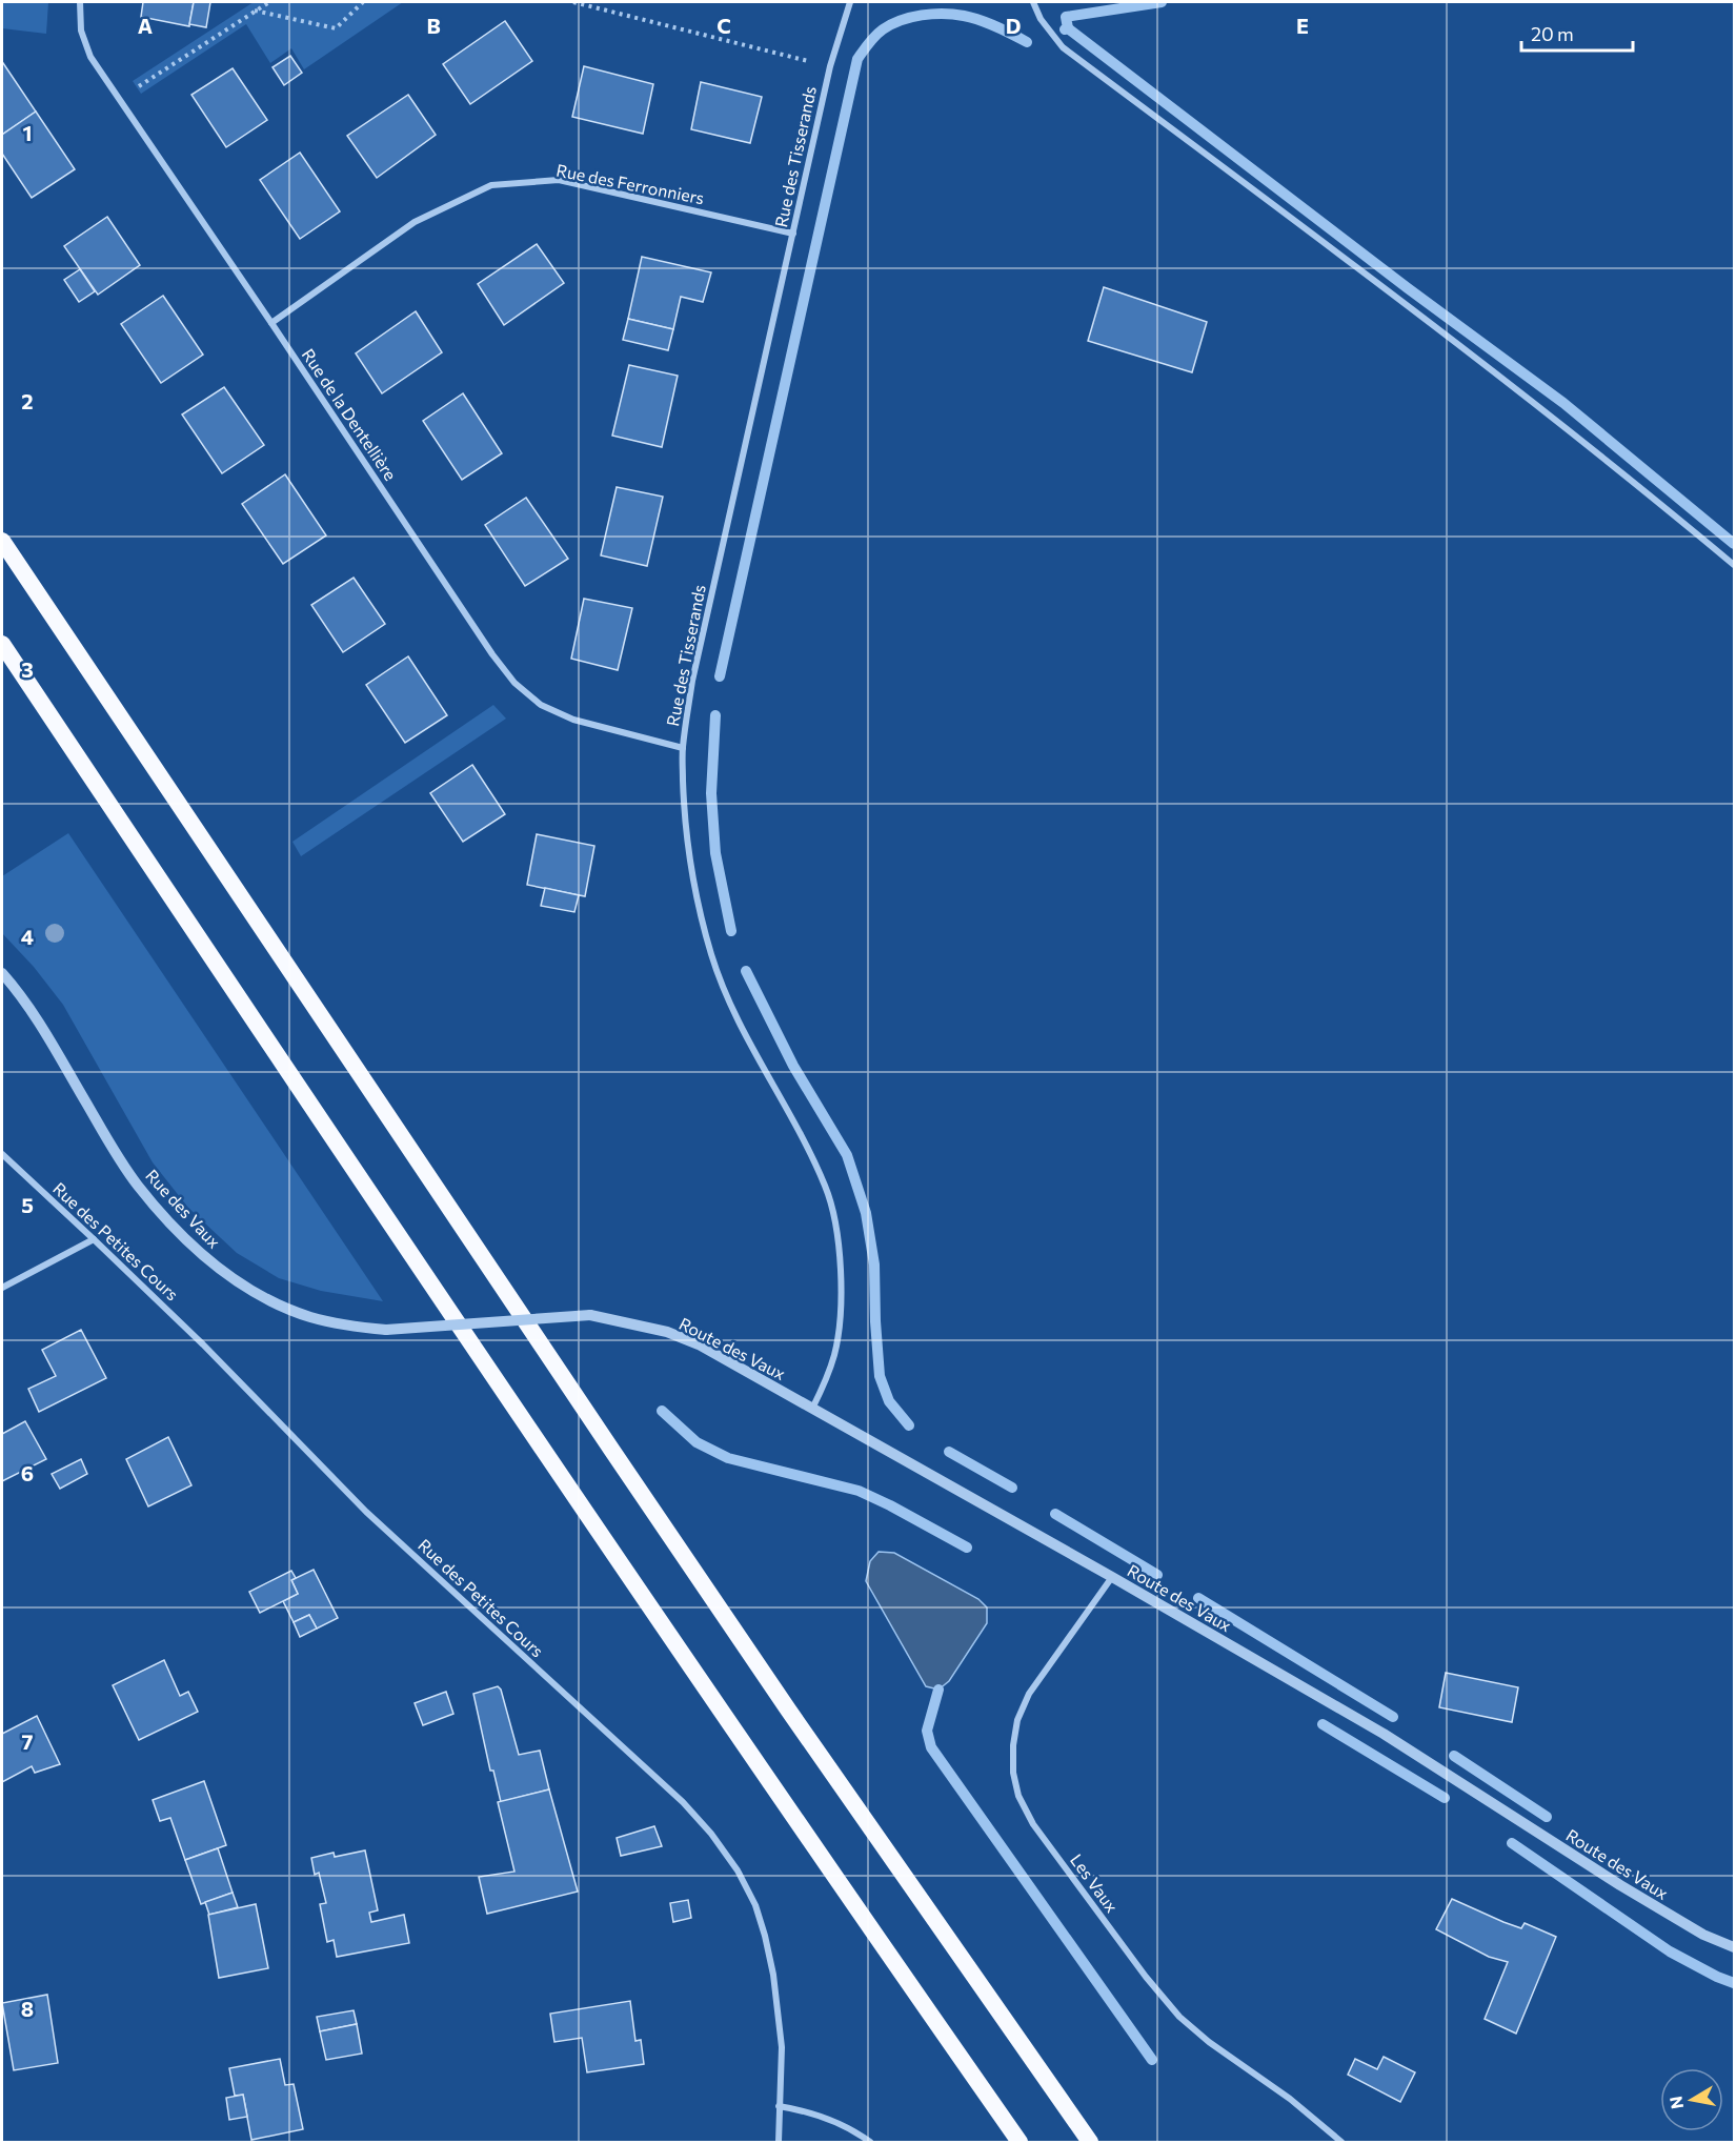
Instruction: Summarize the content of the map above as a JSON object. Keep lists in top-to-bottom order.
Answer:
{
  "streets": {
    "street": [
      "Rue des Tisserands",
      "Rue des Ferronniers",
      "Rue de la Dentellière",
      "Rue des Vaux",
      "Rue des Petites Cours",
      "Route des Vaux",
      "Les Vaux"
    ]
  },
  "crossings": [
    ["Rue des Tisserands", "Rue des Ferronniers"],
    ["Rue des Tisserands", "Rue de la Dentellière"],
    ["Rue des Tisserands", "Route des Vaux"],
    ["Rue des Ferronniers", "Rue de la Dentellière"],
    ["Rue des Vaux", "Route des Vaux"],
    ["Route des Vaux", "Les Vaux"]
  ],
  "scale_bar": "20 m",
  "north": "left",
  "grid": {
    "columns": [
      "A",
      "B",
      "C",
      "D",
      "E"
    ],
    "rows": [
      "1",
      "2",
      "3",
      "4",
      "5",
      "6",
      "7",
      "8"
    ]
  }
}
